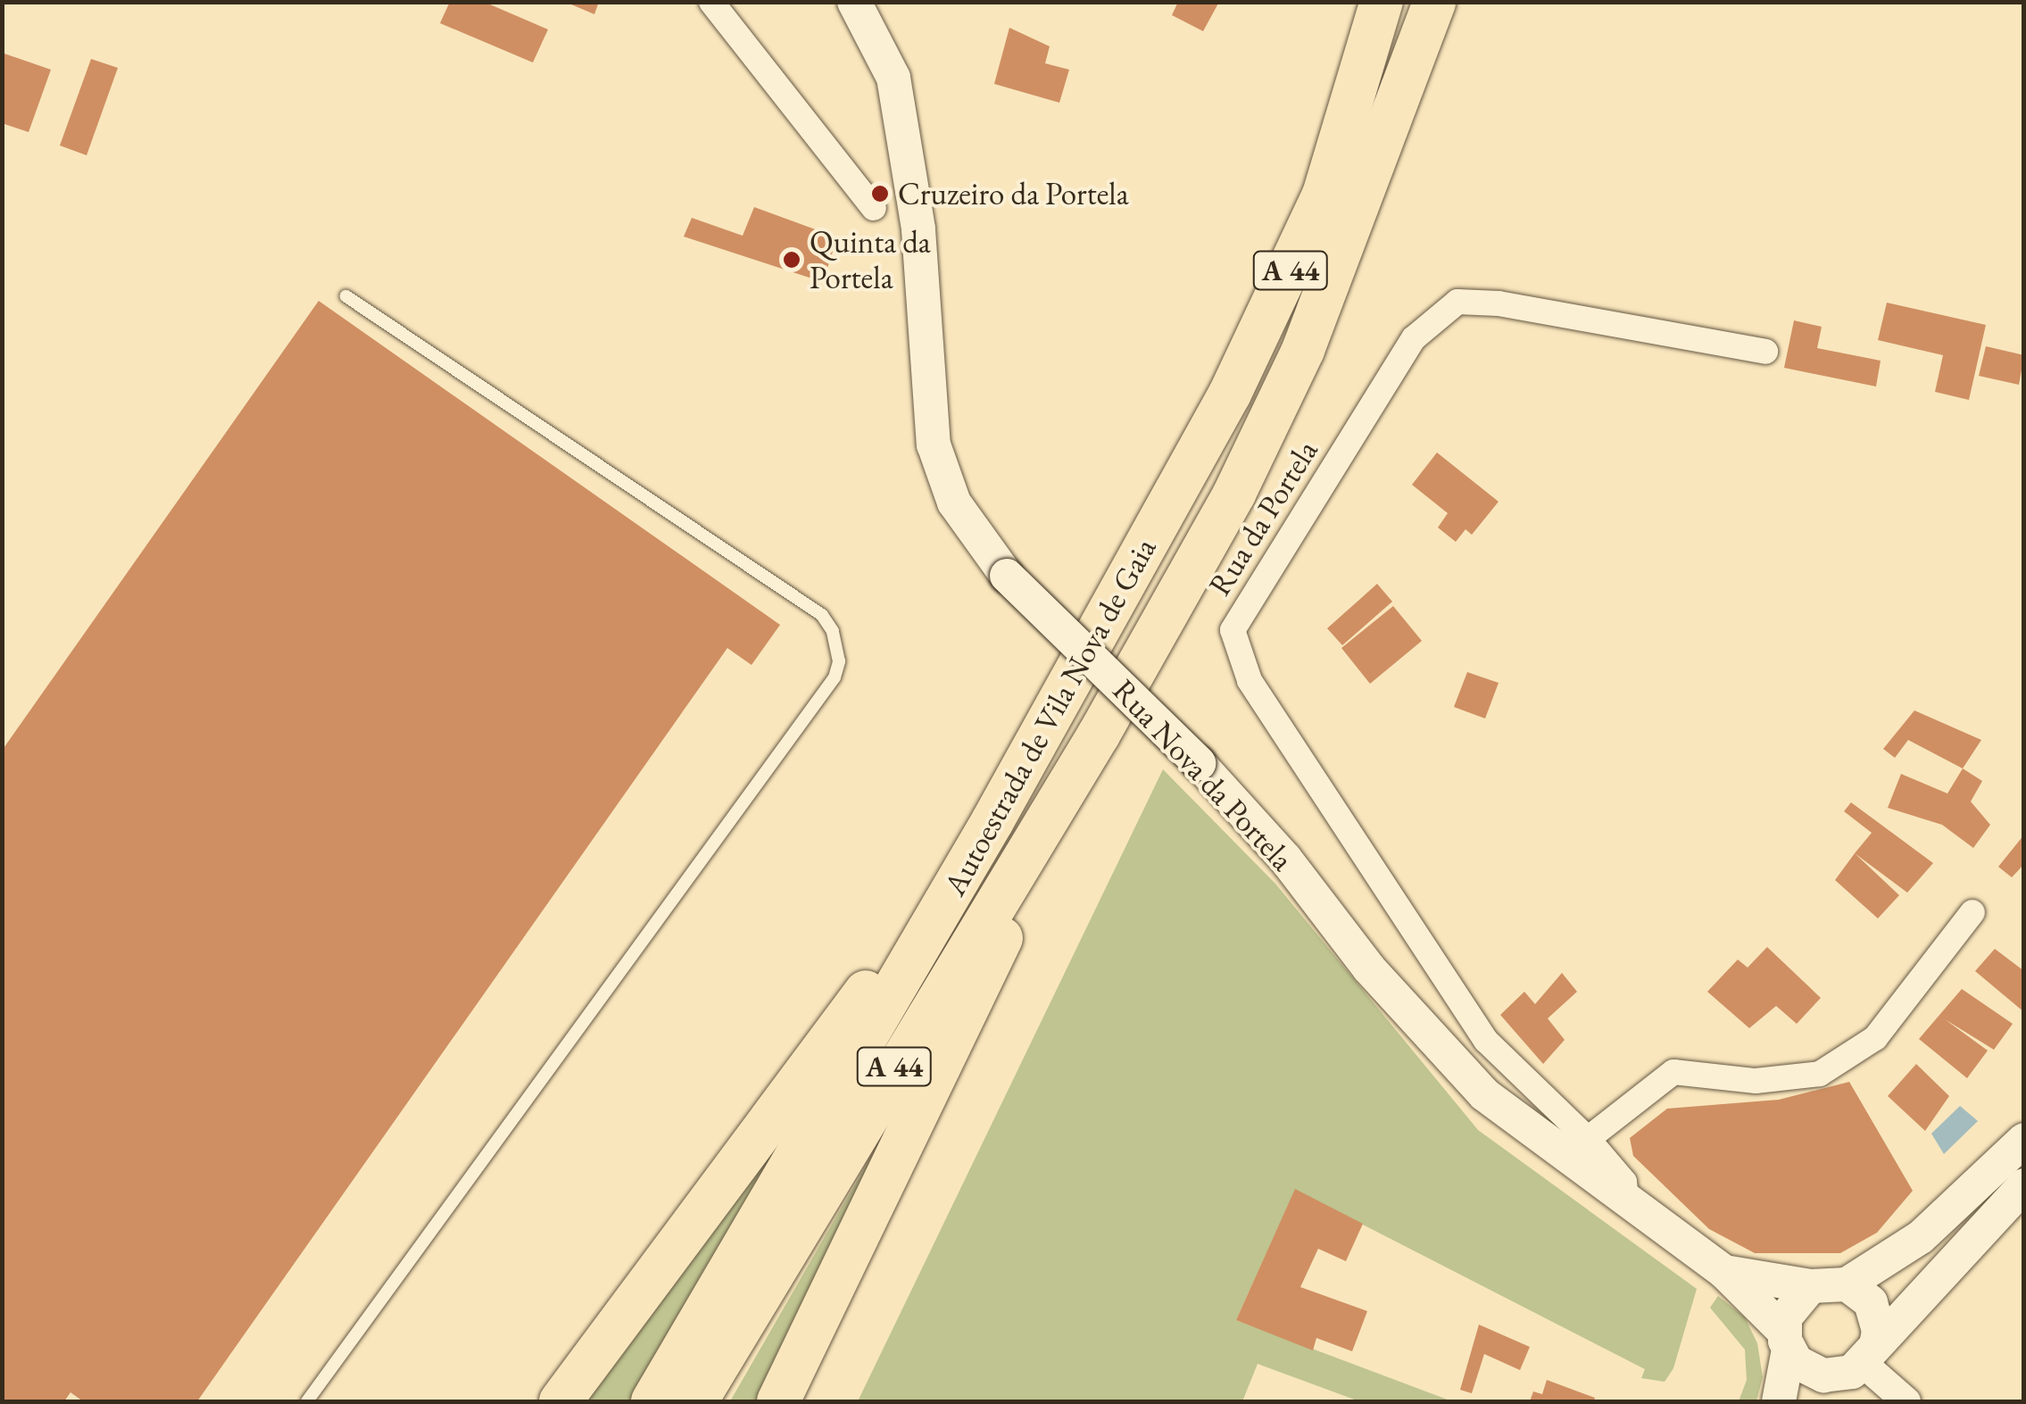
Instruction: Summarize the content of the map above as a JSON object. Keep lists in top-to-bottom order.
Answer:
{
  "streets": {
    "highway": ["A 44", "Autoestrada de Vila Nova de Gaia"],
    "main road": ["Rua Nova da Portela"],
    "street": ["Rua da Portela"]
  },
  "crossings": [
    ["Rua da Portela", "Rua Nova da Portela"]
  ],
  "places": ["Cruzeiro da Portela", "Quinta da Portela"]
}
